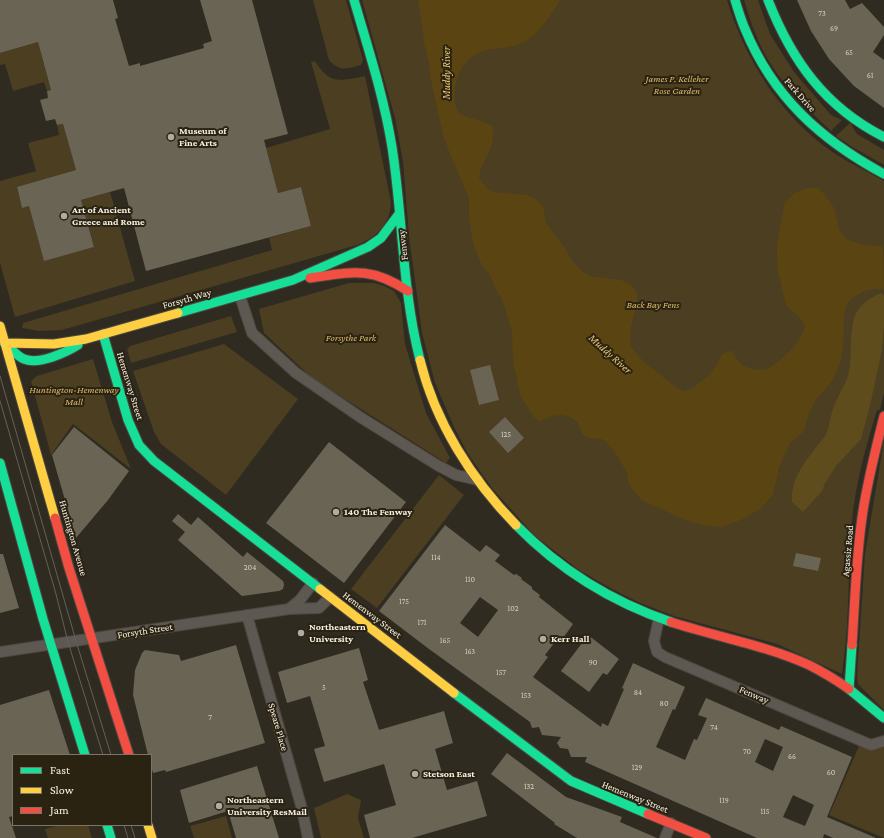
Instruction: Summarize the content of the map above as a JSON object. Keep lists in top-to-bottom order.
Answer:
{
  "streets": {
    "main road": [
      "Park Drive",
      "Fenway",
      "Forsyth Way",
      "Hemenway Street",
      "Huntington Avenue",
      "Agassiz Road"
    ],
    "street": ["Forsyth Street", "Speare Place"]
  },
  "crossings": [
    ["Fenway", "Forsyth Way"],
    ["Fenway", "Agassiz Road"],
    ["Forsyth Way", "Hemenway Street"],
    ["Forsyth Way", "Huntington Avenue"],
    ["Hemenway Street", "Forsyth Street"],
    ["Huntington Avenue", "Forsyth Street"],
    ["Forsyth Street", "Speare Place"]
  ],
  "water": ["Muddy River"],
  "parks": [
    "James P. Kelleher Rose Garden",
    "Back Bay Fens",
    "Forsythe Park",
    "Huntington-Hemenway Mall"
  ],
  "places": [
    "Museum of Fine Arts",
    "Art of Ancient Greece and Rome",
    "140 The Fenway",
    "Northeastern University",
    "Kerr Hall",
    "Stetson East",
    "Northeastern University ResMail"
  ],
  "house_numbers": [
    "73",
    "69",
    "65",
    "61",
    "125",
    "114",
    "204",
    "110",
    "175",
    "102",
    "171",
    "165",
    "163",
    "90",
    "157",
    "5",
    "84",
    "153",
    "80",
    "7",
    "74",
    "70",
    "66",
    "129",
    "60",
    "132",
    "119",
    "115"
  ],
  "legend": ["Fast", "Slow", "Jam"]
}
